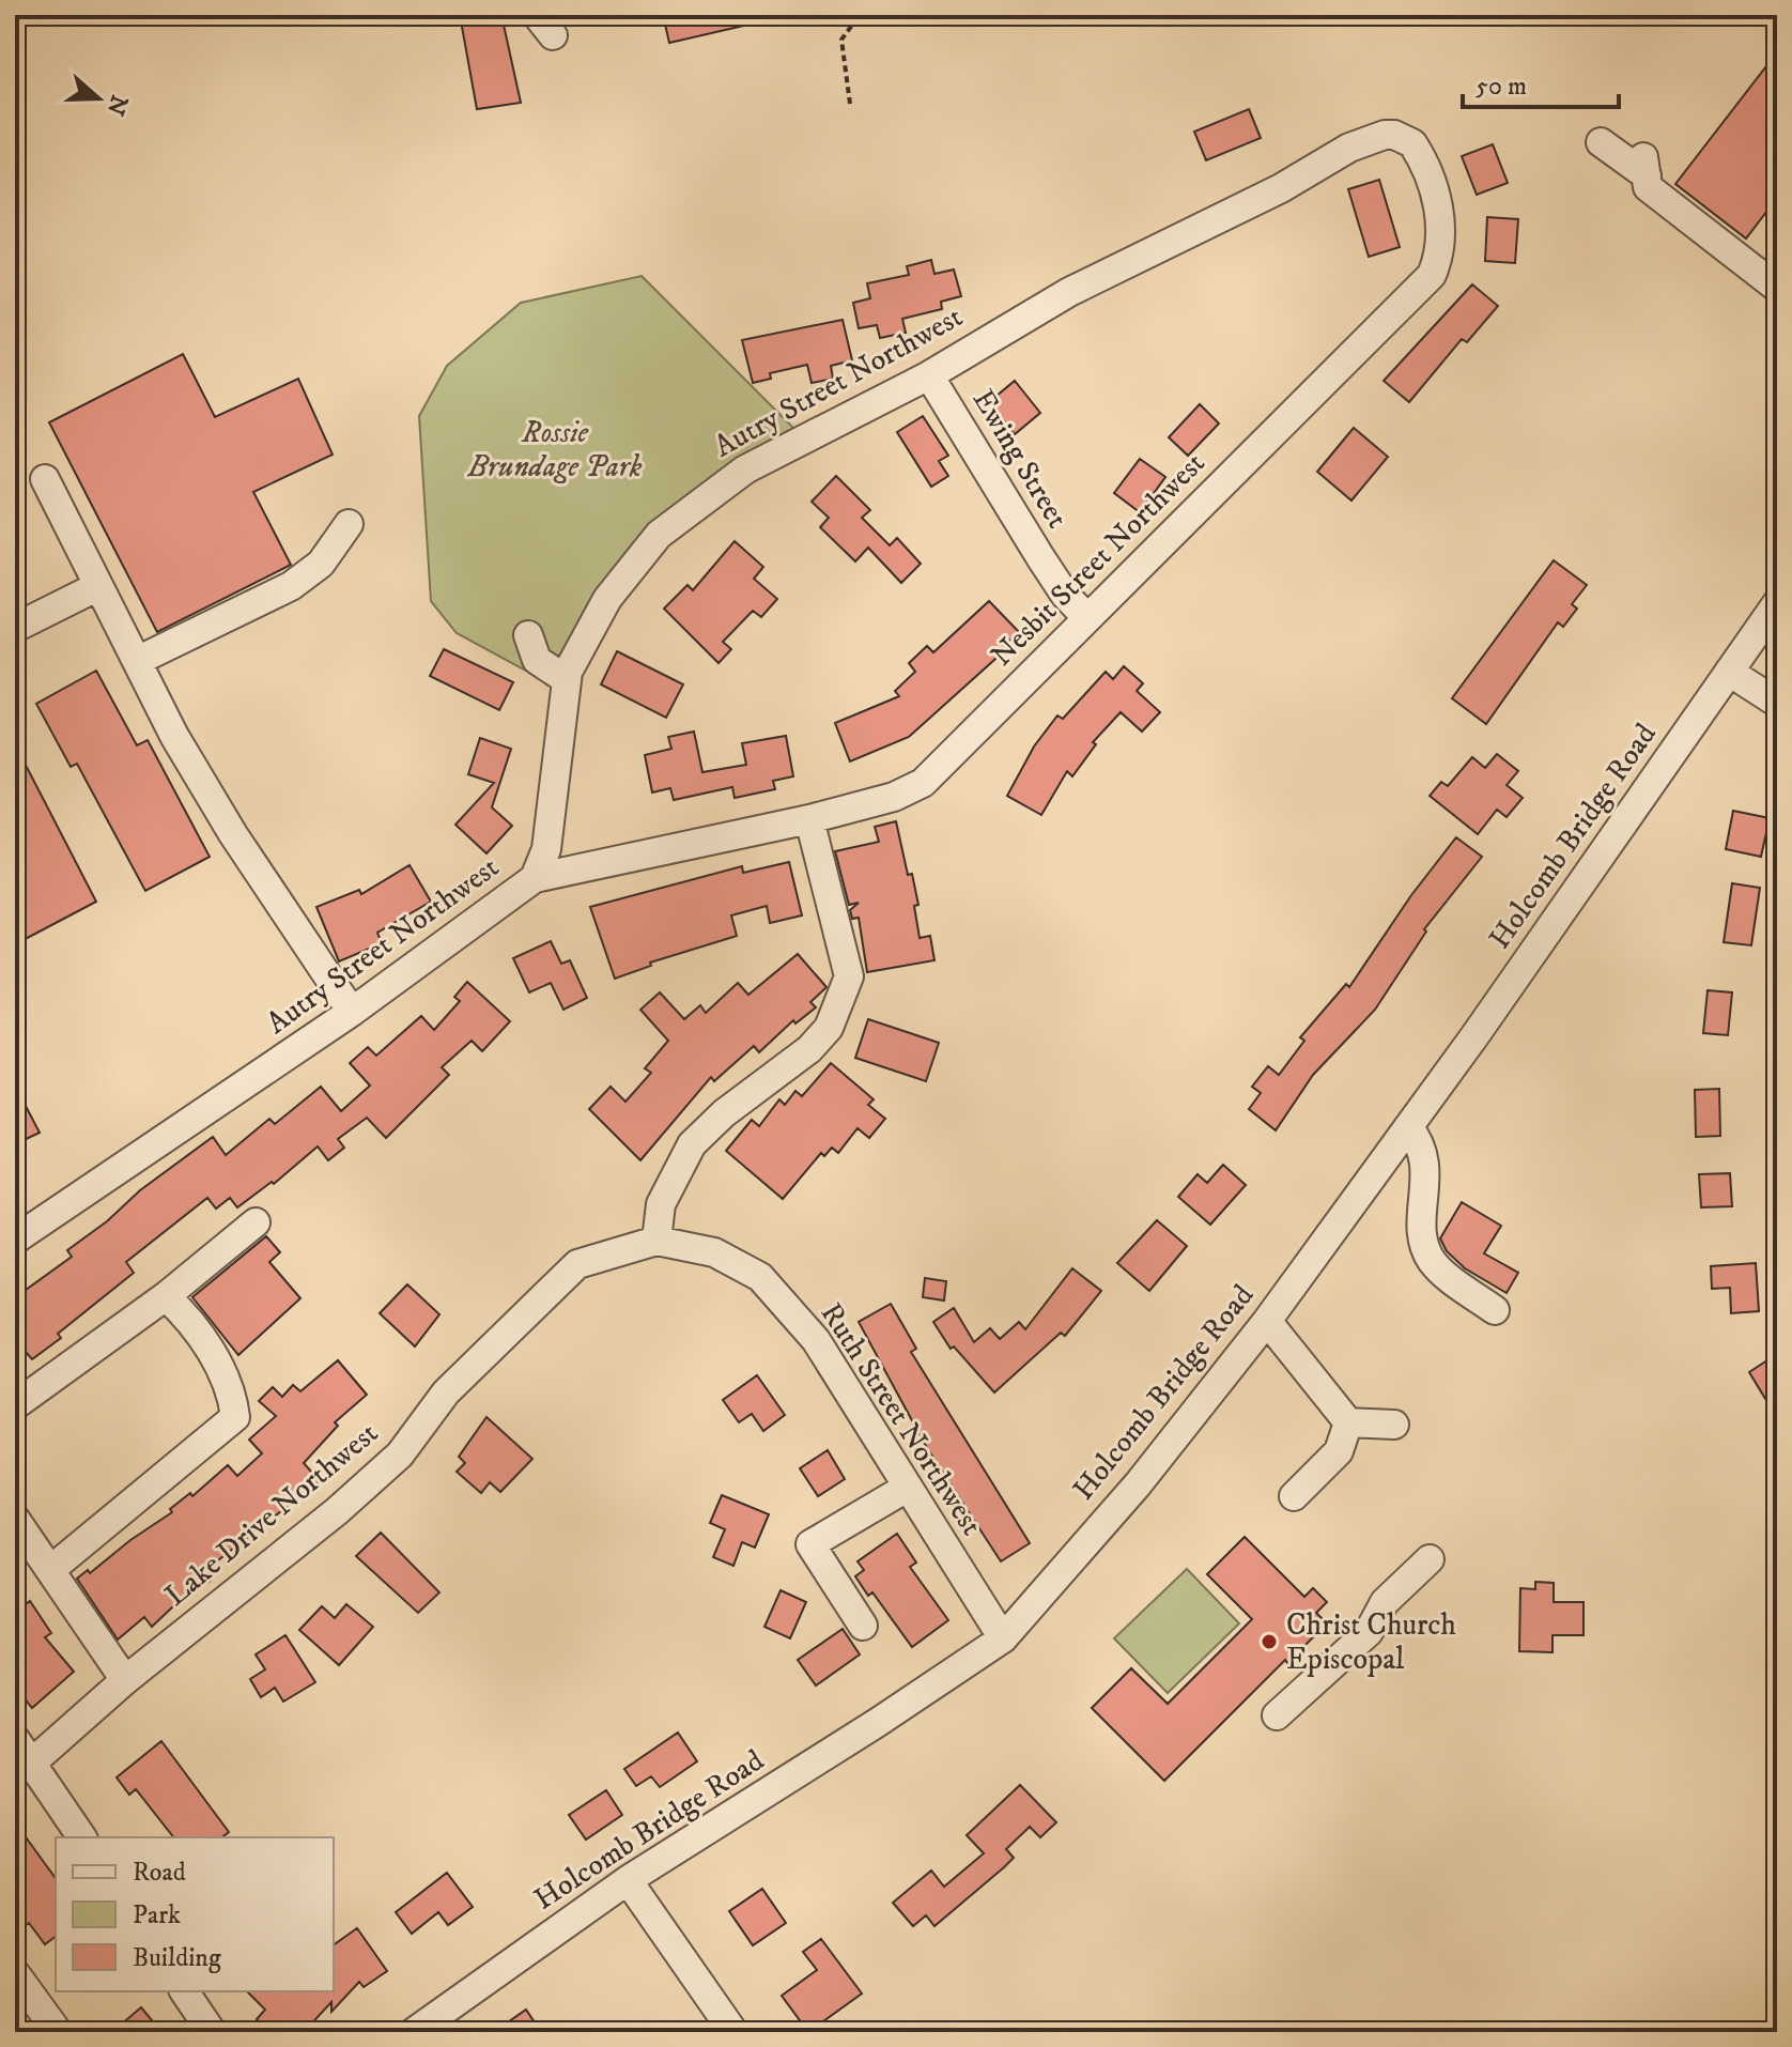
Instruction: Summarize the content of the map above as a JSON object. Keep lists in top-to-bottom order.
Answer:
{
  "streets": {
    "street": [
      "Autry Street Northwest",
      "Ewing Street",
      "Nesbit Street Northwest",
      "Holcomb Bridge Road",
      "Ruth Street Northwest",
      "Lake Drive Northwest"
    ]
  },
  "crossings": [
    ["Autry Street Northwest", "Ewing Street"],
    ["Autry Street Northwest", "Nesbit Street Northwest"],
    ["Ewing Street", "Nesbit Street Northwest"],
    ["Holcomb Bridge Road", "Ruth Street Northwest"],
    ["Ruth Street Northwest", "Lake Drive Northwest"]
  ],
  "parks": ["Rossie Brundage Park"],
  "places": ["Christ Church Episcopal"],
  "legend": ["Road", "Park", "Building"],
  "scale_bar": "50 m",
  "north": "right"
}
